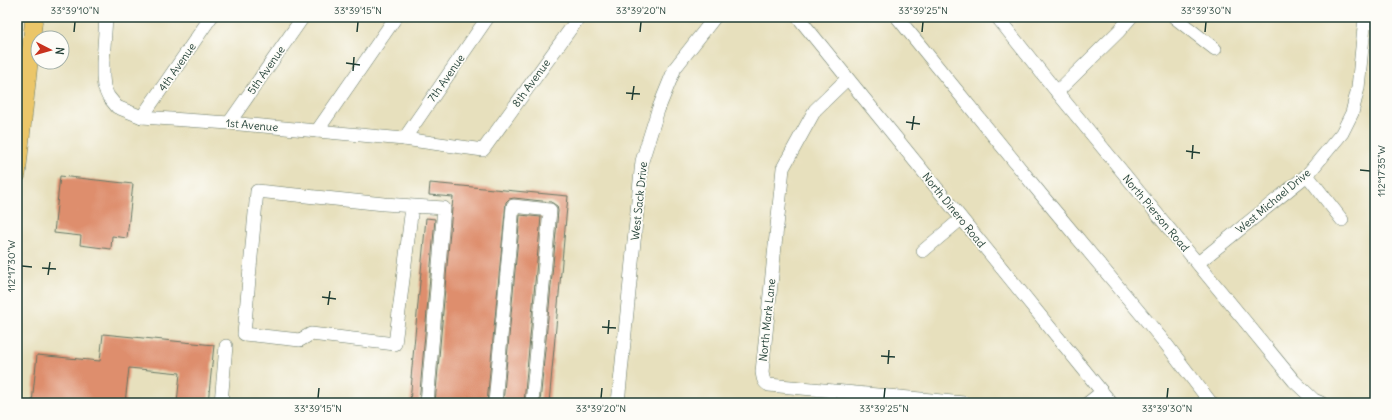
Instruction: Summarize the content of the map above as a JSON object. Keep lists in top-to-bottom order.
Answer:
{
  "streets": {
    "street": [
      "4th Avenue",
      "5th Avenue",
      "7th Avenue",
      "8th Avenue",
      "1st Avenue",
      "West Sack Drive",
      "West Michael Drive",
      "North Dinero Road",
      "North Pierson Road",
      "North Mark Lane"
    ]
  },
  "crossings": [
    ["4th Avenue", "1st Avenue"],
    ["5th Avenue", "1st Avenue"],
    ["7th Avenue", "1st Avenue"],
    ["8th Avenue", "1st Avenue"],
    ["West Michael Drive", "North Pierson Road"],
    ["North Dinero Road", "North Mark Lane"]
  ],
  "north": "right",
  "coordinates": [
    "33°39'10\"N",
    "33°39'15\"N",
    "33°39'20\"N",
    "33°39'25\"N",
    "33°39'30\"N",
    "112°17'35\"W",
    "112°17'30\"W"
  ]
}
